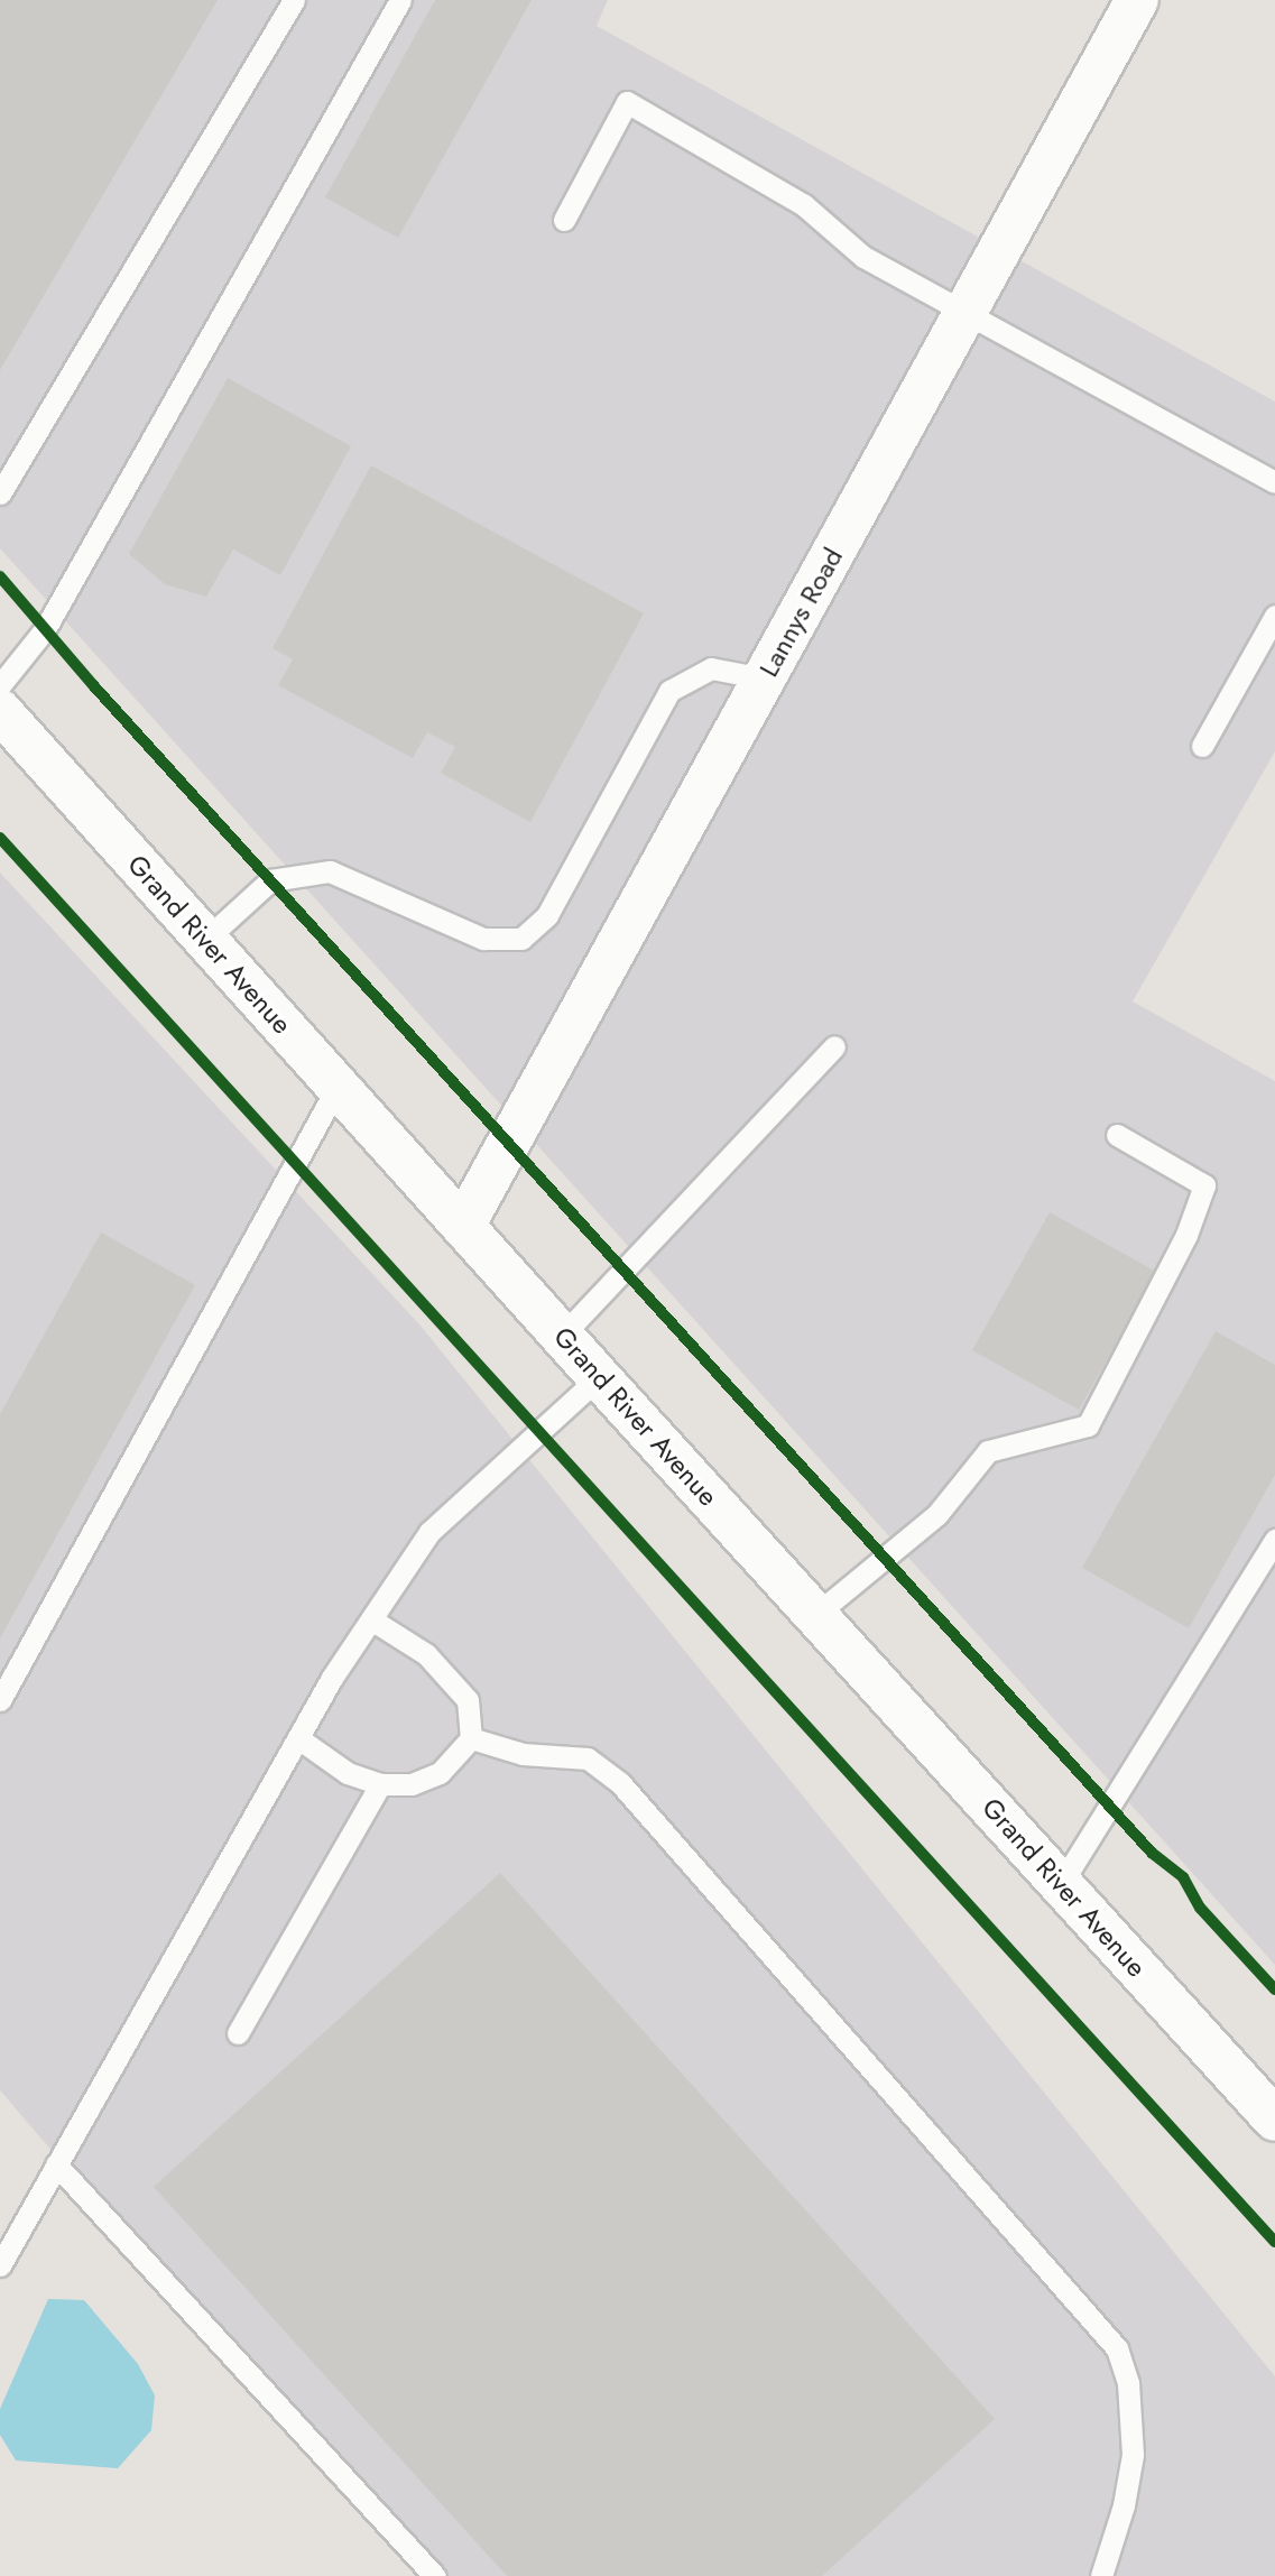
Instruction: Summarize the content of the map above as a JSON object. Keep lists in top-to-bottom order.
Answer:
{
  "streets": {
    "main road": ["Lannys Road", "Grand River Avenue"]
  },
  "crossings": [
    ["Lannys Road", "Grand River Avenue"]
  ]
}
